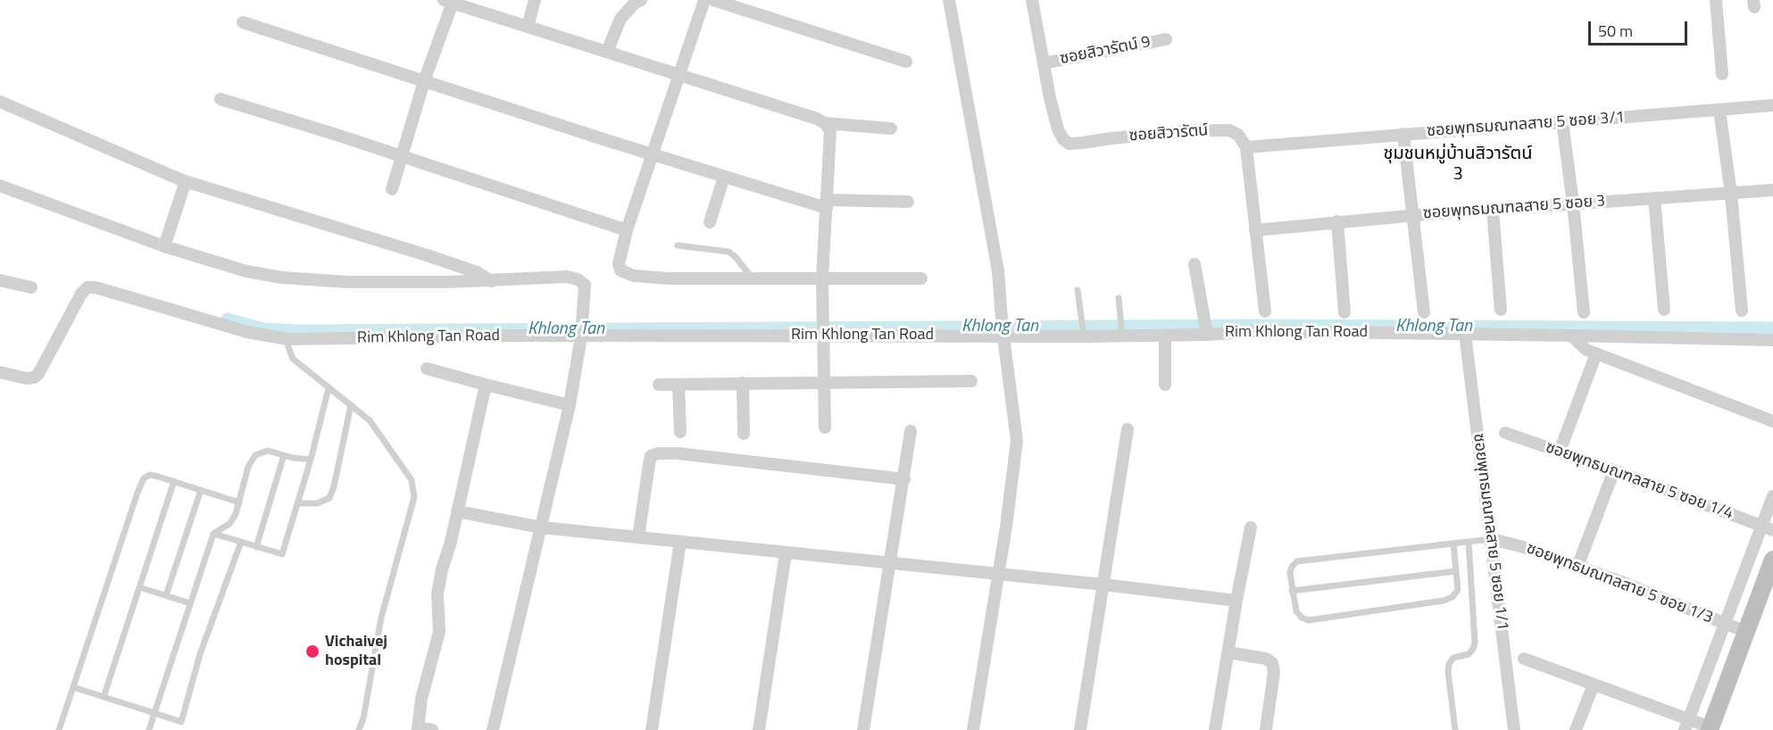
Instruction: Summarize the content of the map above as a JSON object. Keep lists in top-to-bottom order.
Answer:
{
  "streets": {
    "street": [
      "ซอยสิวารัตน์ 9",
      "ซอยพุทธมณฑลสาย 5 ซอย 3/1",
      "ซอยสิวารัตน์",
      "ซอยพุทธมณฑลสาย 5 ซอย 3",
      "Rim Khlong Tan Road",
      "ซอยพุทธมณฑลสาย 5 ซอย 1/4",
      "ซอยพุทธมณฑลสาย 5 ซอย 1/1",
      "ซอยพุทธมณฑลสาย 5 ซอย 1/3"
    ]
  },
  "crossings": [
    ["ซอยสิวารัตน์ 9", "ซอยสิวารัตน์"],
    ["ซอยพุทธมณฑลสาย 5 ซอย 3/1", "ซอยสิวารัตน์"],
    ["Rim Khlong Tan Road", "ซอยพุทธมณฑลสาย 5 ซอย 1/1"],
    ["ซอยพุทธมณฑลสาย 5 ซอย 1/1", "ซอยพุทธมณฑลสาย 5 ซอย 1/3"]
  ],
  "districts": ["ชุมชนหมู่บ้านสิวารัตน์ 3"],
  "water": ["Khlong Tan"],
  "places": ["Vichaivej hospital"],
  "scale_bar": "50 m"
}
